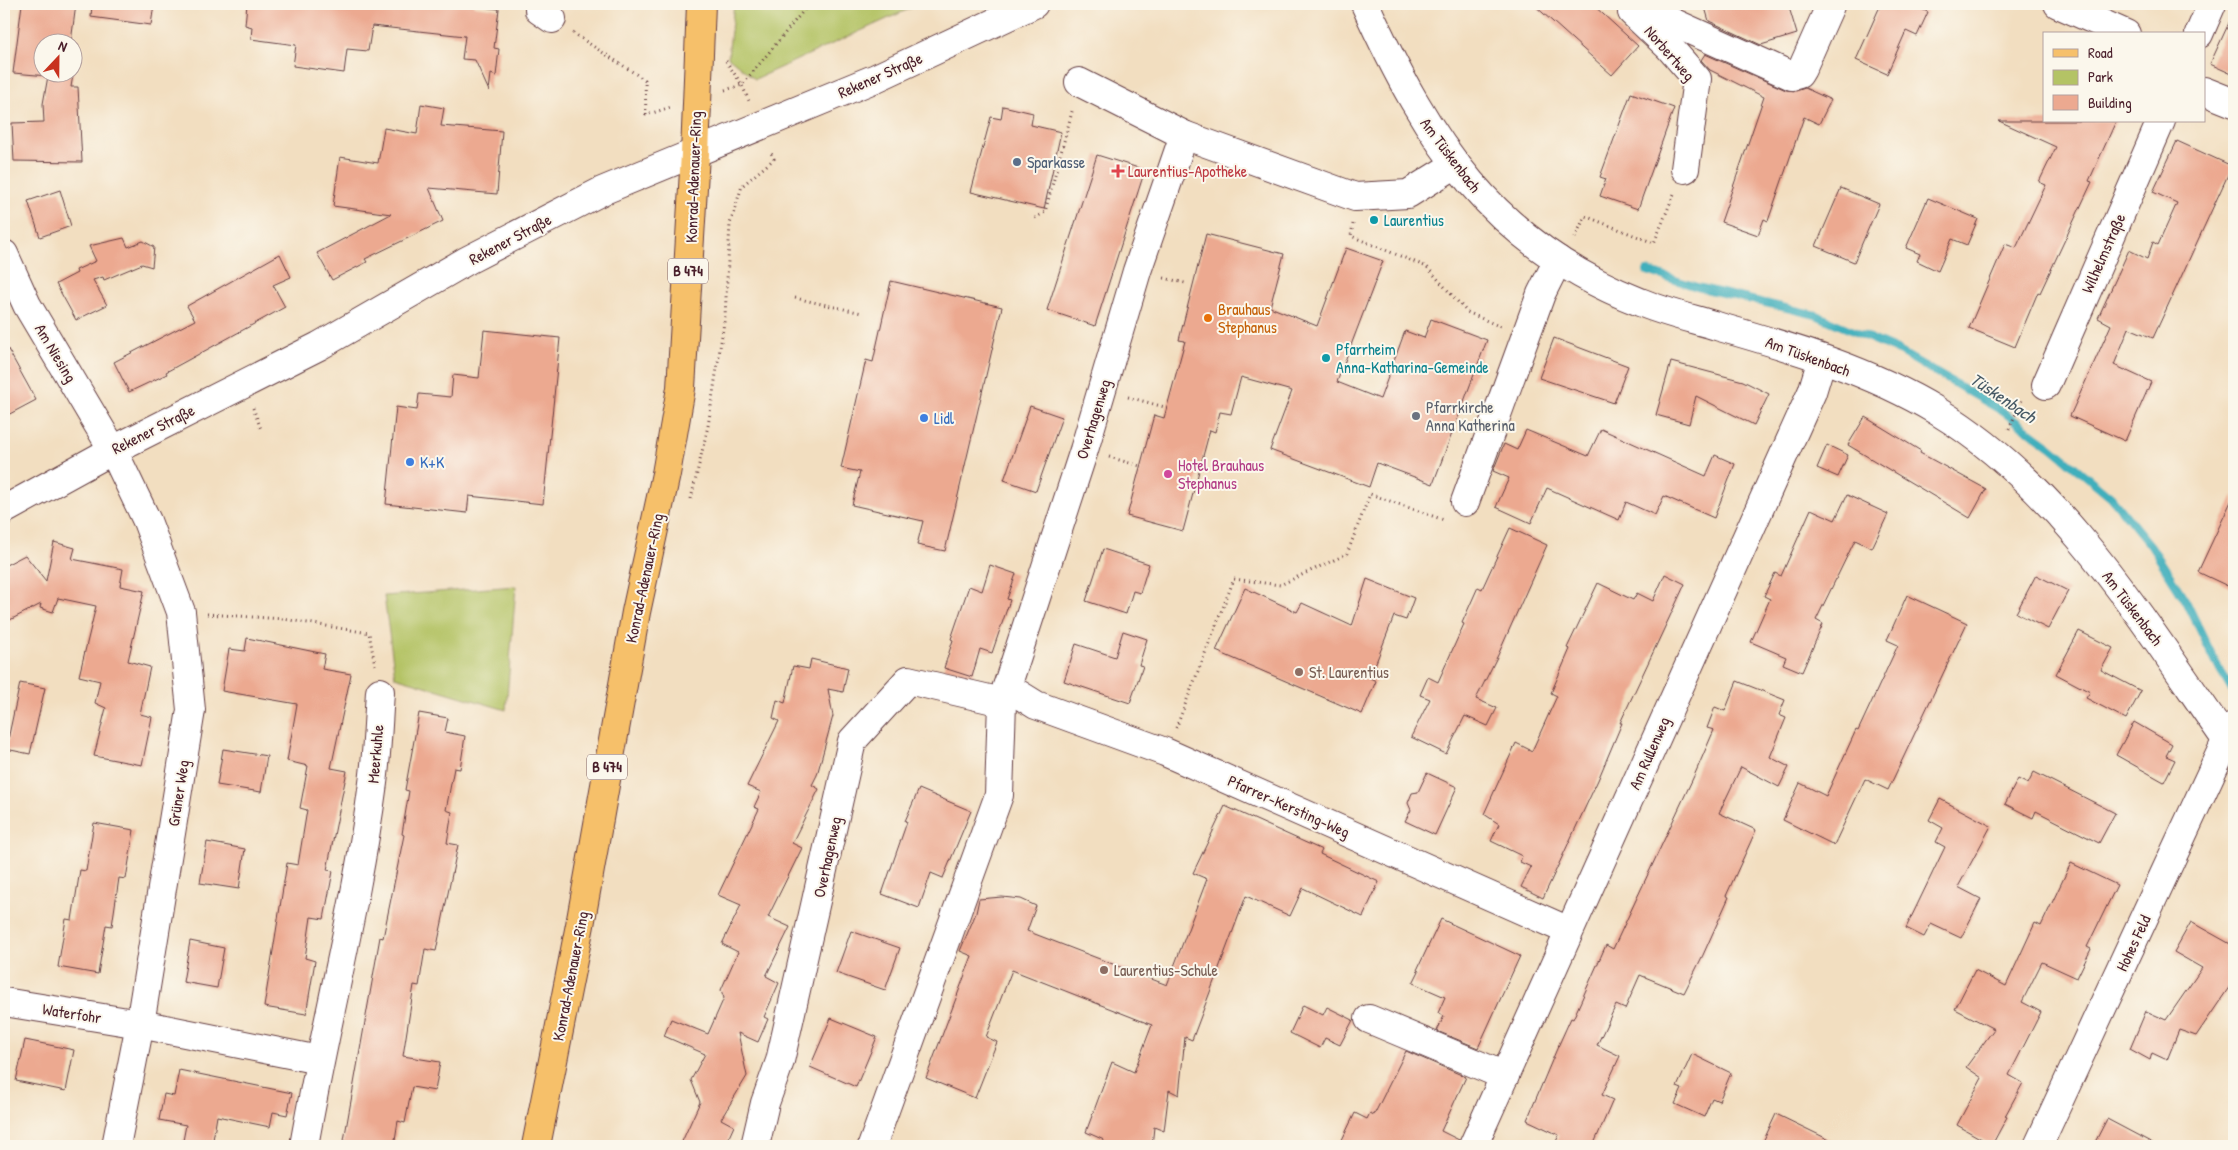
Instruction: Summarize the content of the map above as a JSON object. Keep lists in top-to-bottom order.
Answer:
{
  "streets": {
    "main road": ["Konrad-Adenauer-Ring", "B 474"],
    "street": [
      "Norbertweg",
      "Rekener Straße",
      "Am Tüskenbach",
      "Wilhelmstraße",
      "Am Niesing",
      "Overhagenweg",
      "Am Rullenweg",
      "Meerkuhle",
      "Grüner Weg",
      "Pfarrer-Kersting-Weg",
      "Hohes Feld",
      "Waterfohr"
    ]
  },
  "crossings": [
    ["Rekener Straße", "Konrad-Adenauer-Ring"],
    ["Rekener Straße", "Am Niesing"],
    ["Rekener Straße", "Grüner Weg"],
    ["Am Tüskenbach", "Am Rullenweg"],
    ["Am Tüskenbach", "Hohes Feld"],
    ["Am Niesing", "Grüner Weg"],
    ["Overhagenweg", "Pfarrer-Kersting-Weg"],
    ["Am Rullenweg", "Pfarrer-Kersting-Weg"],
    ["Grüner Weg", "Waterfohr"]
  ],
  "water": ["Tüskenbach"],
  "places": {
    "other": [
      "Sparkasse",
      "Laurentius",
      "Brauhaus Stephanus",
      "Pfarrheim Anna-Katharina-Gemeinde",
      "Pfarrkirche Anna Katherina",
      "Lidl",
      "K+K",
      "Hotel Brauhaus Stephanus",
      "St. Laurentius",
      "Laurentius-Schule"
    ],
    "health": ["Laurentius-Apotheke"]
  },
  "legend": ["Road", "Park", "Building"],
  "north": "top"
}
